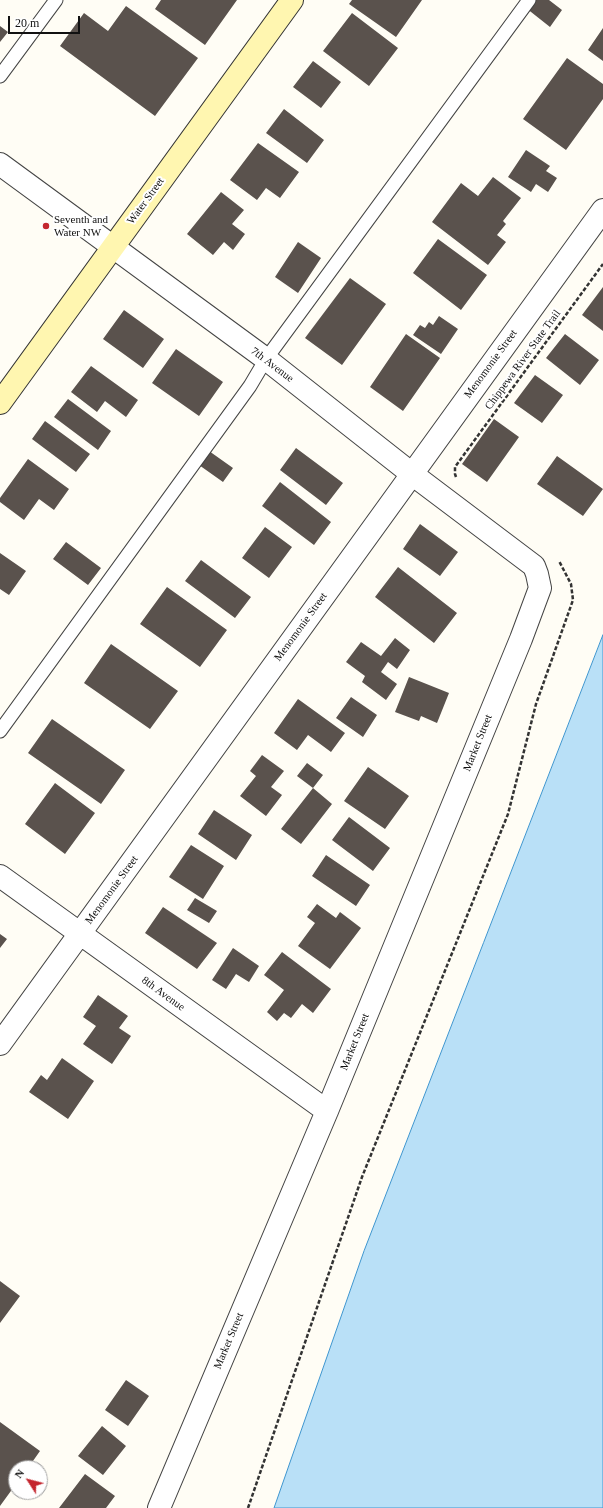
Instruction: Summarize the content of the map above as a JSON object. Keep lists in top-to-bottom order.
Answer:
{
  "streets": {
    "main road": ["Water Street"],
    "street": [
      "Menomonie Street",
      "7th Avenue",
      "Market Street",
      "8th Avenue"
    ],
    "path": ["Chippewa River State Trail"]
  },
  "crossings": [
    ["Water Street", "7th Avenue"],
    ["Menomonie Street", "7th Avenue"],
    ["Menomonie Street", "8th Avenue"],
    ["7th Avenue", "Market Street"],
    ["Market Street", "8th Avenue"]
  ],
  "places": ["Seventh and Water NW"],
  "scale_bar": "20 m",
  "north": "top left"
}
